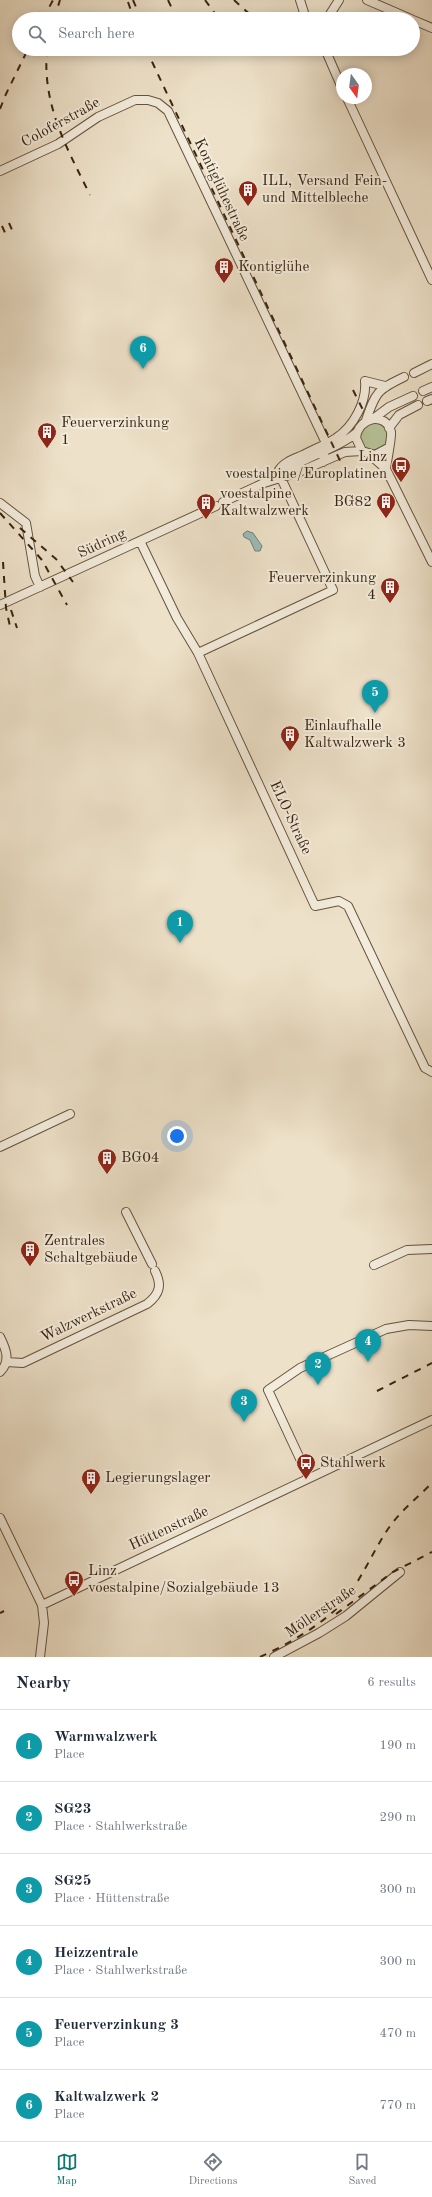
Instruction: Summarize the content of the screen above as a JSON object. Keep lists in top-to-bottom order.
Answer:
{
  "streets": {
    "street": [
      "Coloferstraße",
      "Kontiglühestraße",
      "Südring",
      "ELO-Straße",
      "Walzwerkstraße",
      "Hüttenstraße",
      "Möllerstraße"
    ]
  },
  "crossings": [
    ["Coloferstraße", "Kontiglühestraße"],
    ["Südring", "ELO-Straße"]
  ],
  "places": {
    "building": [
      "ILL, Versand Fein- und Mittelbleche",
      "Kontiglühe",
      "Feuerverzinkung 1",
      "BG82",
      "voestalpine Kaltwalzwerk",
      "Feuerverzinkung 4",
      "Einlaufhalle Kaltwalzwerk 3",
      "BG04",
      "Zentrales Schaltgebäude",
      "Legierungslager"
    ],
    "bus stop": ["Linz voestalpine/Europlatinen", "Stahlwerk", "Linz voestalpine/Sozialgebäude 13"]
  },
  "north": "bottom",
  "page": {
    "search": "Search here",
    "pins": [
      "6",
      "5",
      "1",
      "4",
      "2",
      "3"
    ],
    "heading": ["Nearby", "6 results"],
    "list": [
      {
        "mark": "1",
        "name": "Warmwalzwerk",
        "note": "Place",
        "value": "190 m"
      },
      {
        "mark": "2",
        "name": "SG23",
        "note": "Place · Stahlwerkstraße",
        "value": "290 m"
      },
      {
        "mark": "3",
        "name": "SG25",
        "note": "Place · Hüttenstraße",
        "value": "300 m"
      },
      {
        "mark": "4",
        "name": "Heizzentrale",
        "note": "Place · Stahlwerkstraße",
        "value": "300 m"
      },
      {
        "mark": "5",
        "name": "Feuerverzinkung 3",
        "note": "Place",
        "value": "470 m"
      },
      {
        "mark": "6",
        "name": "Kaltwalzwerk 2",
        "note": "Place",
        "value": "770 m"
      }
    ],
    "nav": ["Map", "Directions", "Saved"]
  }
}
